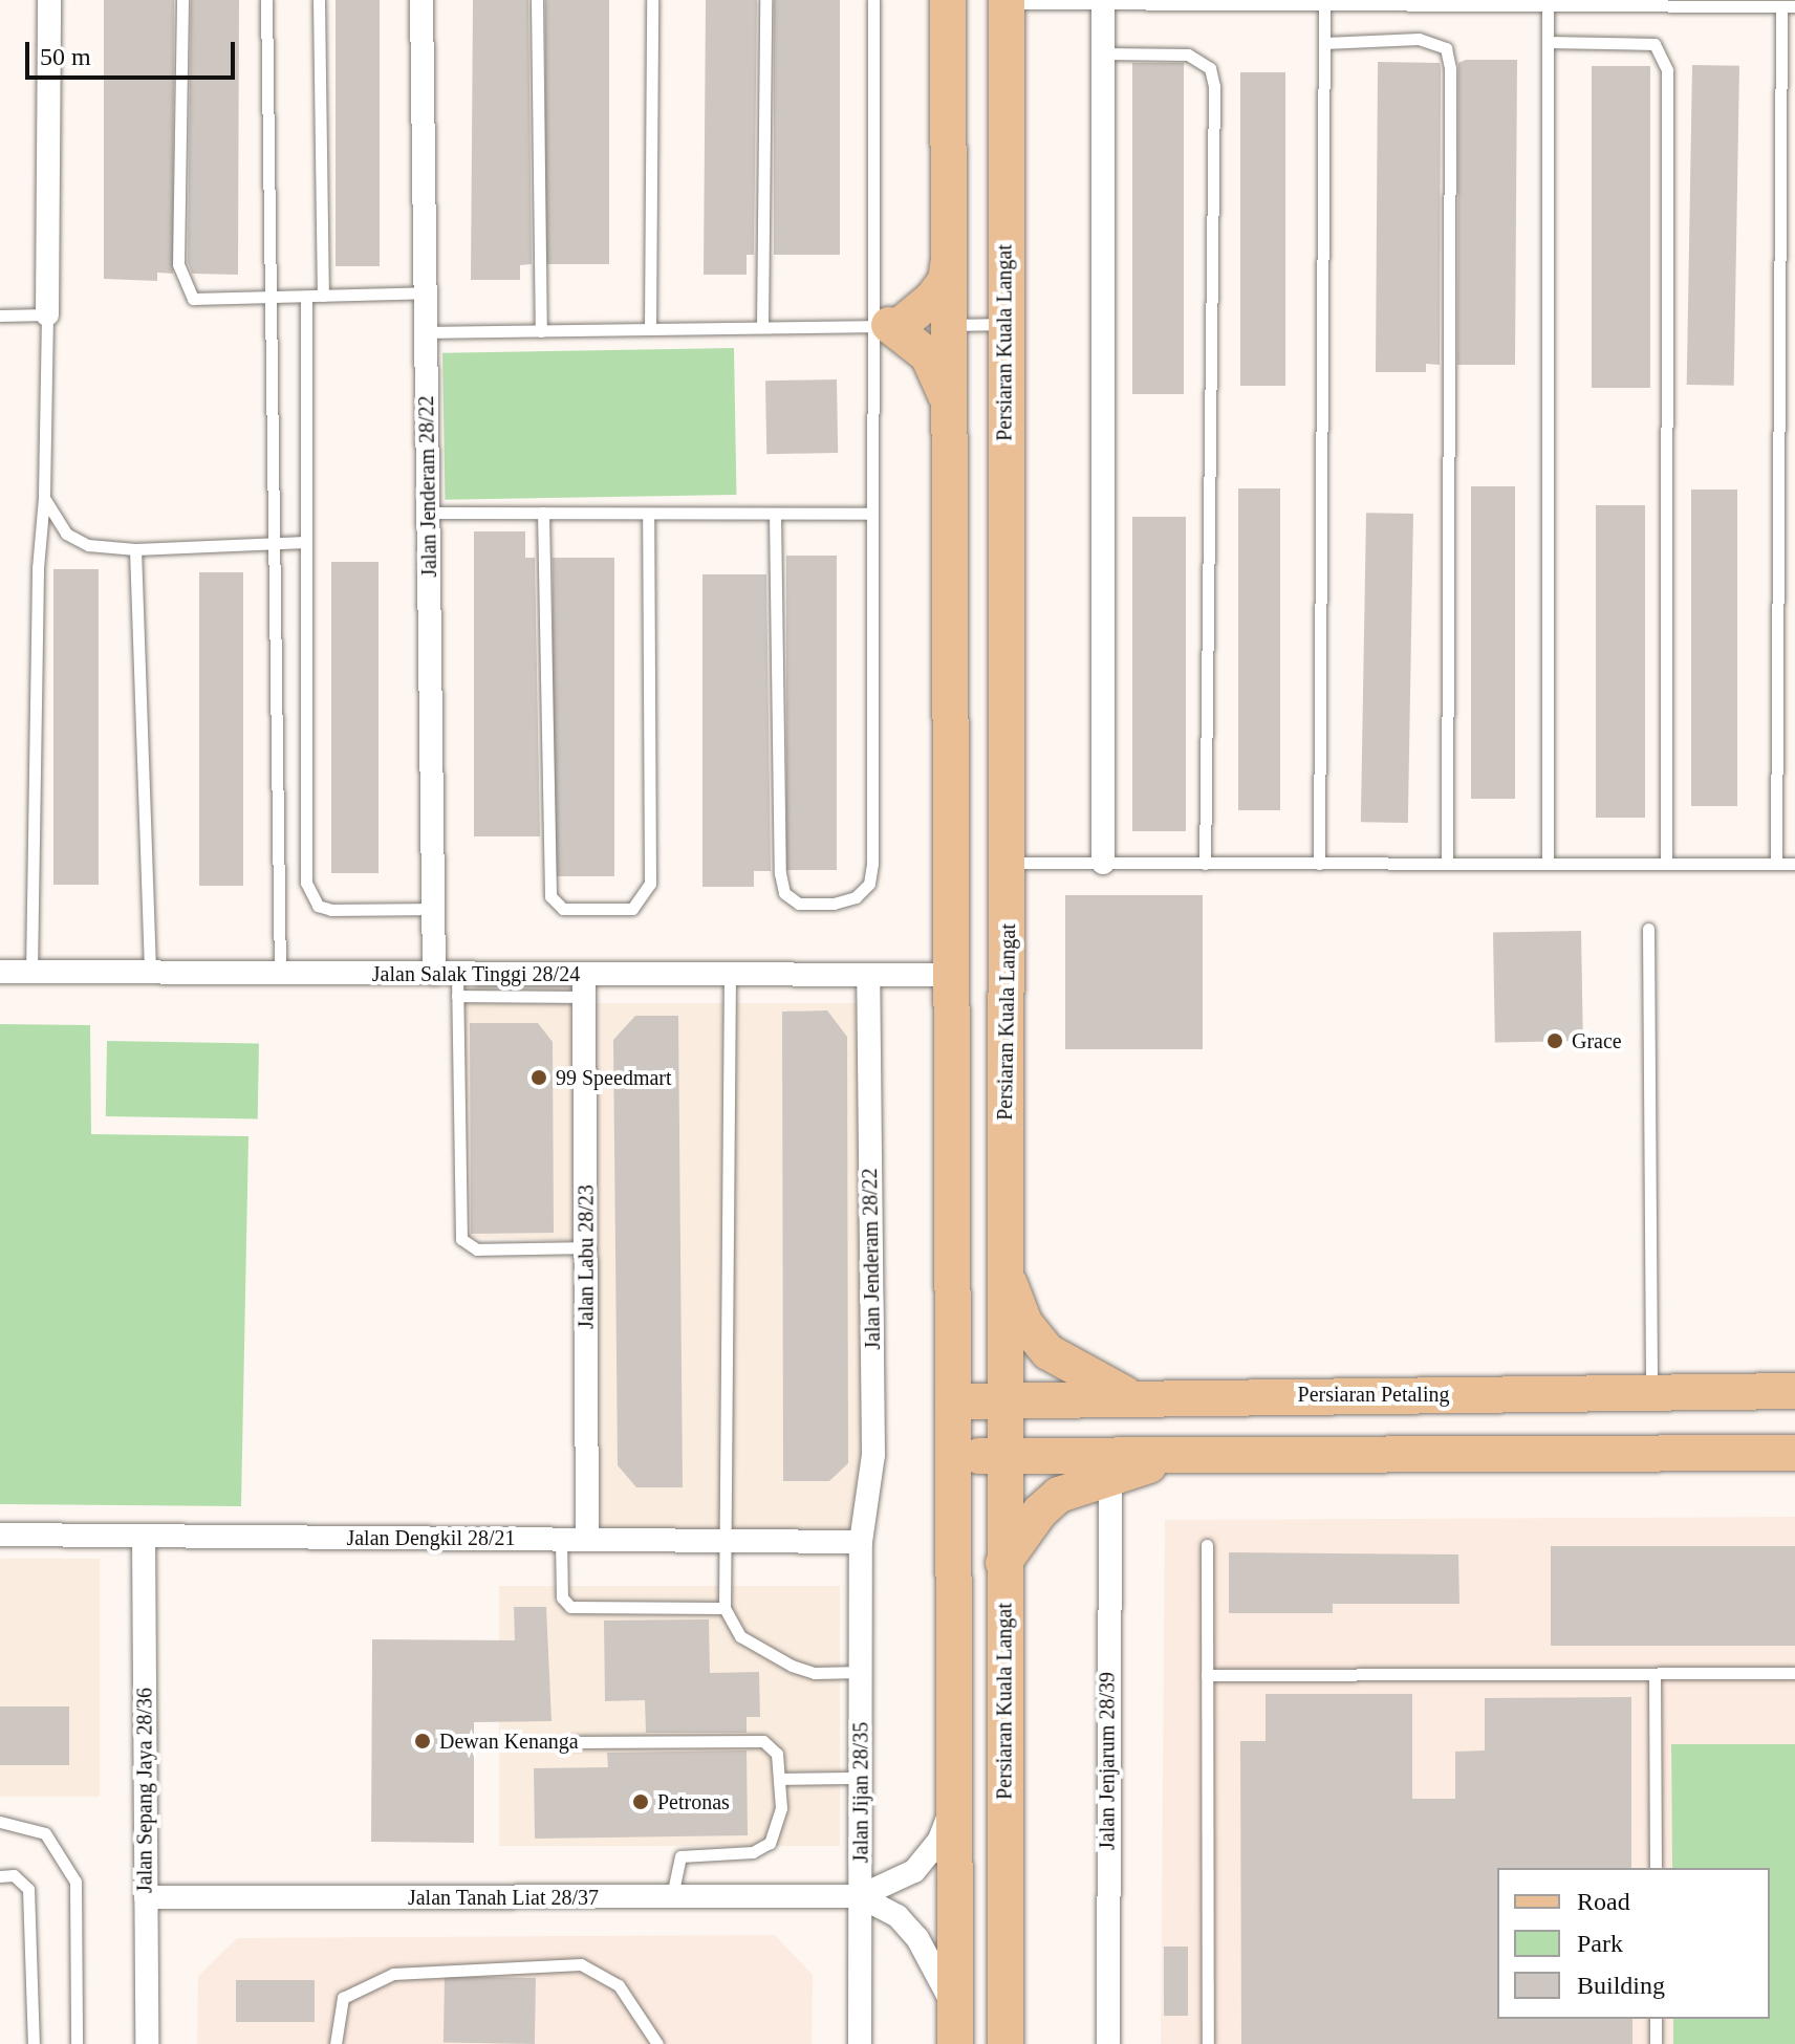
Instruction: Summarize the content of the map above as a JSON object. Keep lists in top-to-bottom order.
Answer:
{
  "streets": {
    "main road": ["Persiaran Kuala Langat", "Persiaran Petaling"],
    "street": [
      "Jalan Jenderam 28/22",
      "Jalan Salak Tinggi 28/24",
      "Jalan Labu 28/23",
      "Jalan Dengkil 28/21",
      "Jalan Jenjarum 28/39",
      "Jalan Sepang Jaya 28/36",
      "Jalan Jijan 28/35",
      "Jalan Tanah Liat 28/37"
    ]
  },
  "crossings": [
    ["Persiaran Kuala Langat", "Persiaran Petaling"],
    ["Jalan Jenderam 28/22", "Jalan Salak Tinggi 28/24"],
    ["Jalan Jenderam 28/22", "Jalan Dengkil 28/21"],
    ["Jalan Jenderam 28/22", "Jalan Jijan 28/35"],
    ["Jalan Salak Tinggi 28/24", "Jalan Labu 28/23"],
    ["Jalan Labu 28/23", "Jalan Dengkil 28/21"],
    ["Jalan Dengkil 28/21", "Jalan Sepang Jaya 28/36"],
    ["Jalan Dengkil 28/21", "Jalan Jijan 28/35"],
    ["Jalan Sepang Jaya 28/36", "Jalan Tanah Liat 28/37"],
    ["Jalan Jijan 28/35", "Jalan Tanah Liat 28/37"]
  ],
  "places": [
    "Grace",
    "99 Speedmart",
    "Dewan Kenanga",
    "Petronas"
  ],
  "legend": ["Road", "Park", "Building"],
  "scale_bar": "50 m"
}
